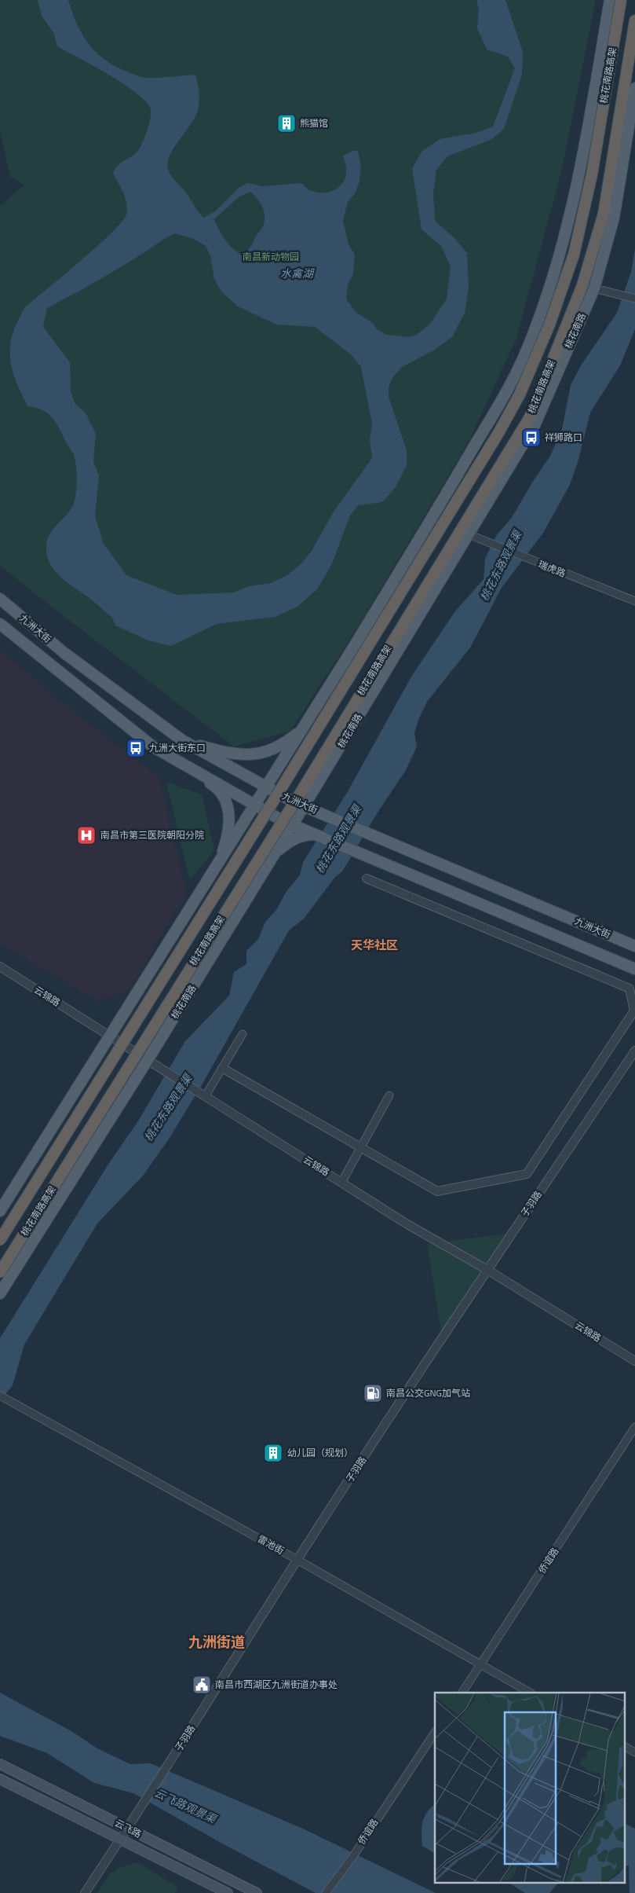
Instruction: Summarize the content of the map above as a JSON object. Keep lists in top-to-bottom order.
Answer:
{
  "streets": {
    "highway": ["桃花南路高架"],
    "main road": ["桃花南路", "九洲大街", "云飞路"],
    "street": [
      "瑞虎路",
      "云锦路",
      "子羽路",
      "雷池街",
      "侨谊路"
    ]
  },
  "crossings": [
    ["桃花南路", "瑞虎路"],
    ["桃花南路", "九洲大街"],
    ["桃花南路", "云锦路"],
    ["云锦路", "子羽路"],
    ["子羽路", "雷池街"],
    ["子羽路", "云飞路"],
    ["雷池街", "侨谊路"]
  ],
  "districts": ["天华社区", "九洲街道"],
  "water": ["水禽湖", "桃花东路观景渠", "云飞路观景渠"],
  "parks": ["南昌新动物园"],
  "places": {
    "building": ["熊猫馆", "幼儿园（规划）"],
    "bus stop": ["祥狮路口", "九洲大街东口"],
    "hospital": ["南昌市第三医院朝阳分院"],
    "fuel station": ["南昌公交GNG加气站"],
    "public building": ["南昌市西湖区九洲街道办事处"]
  }
}
